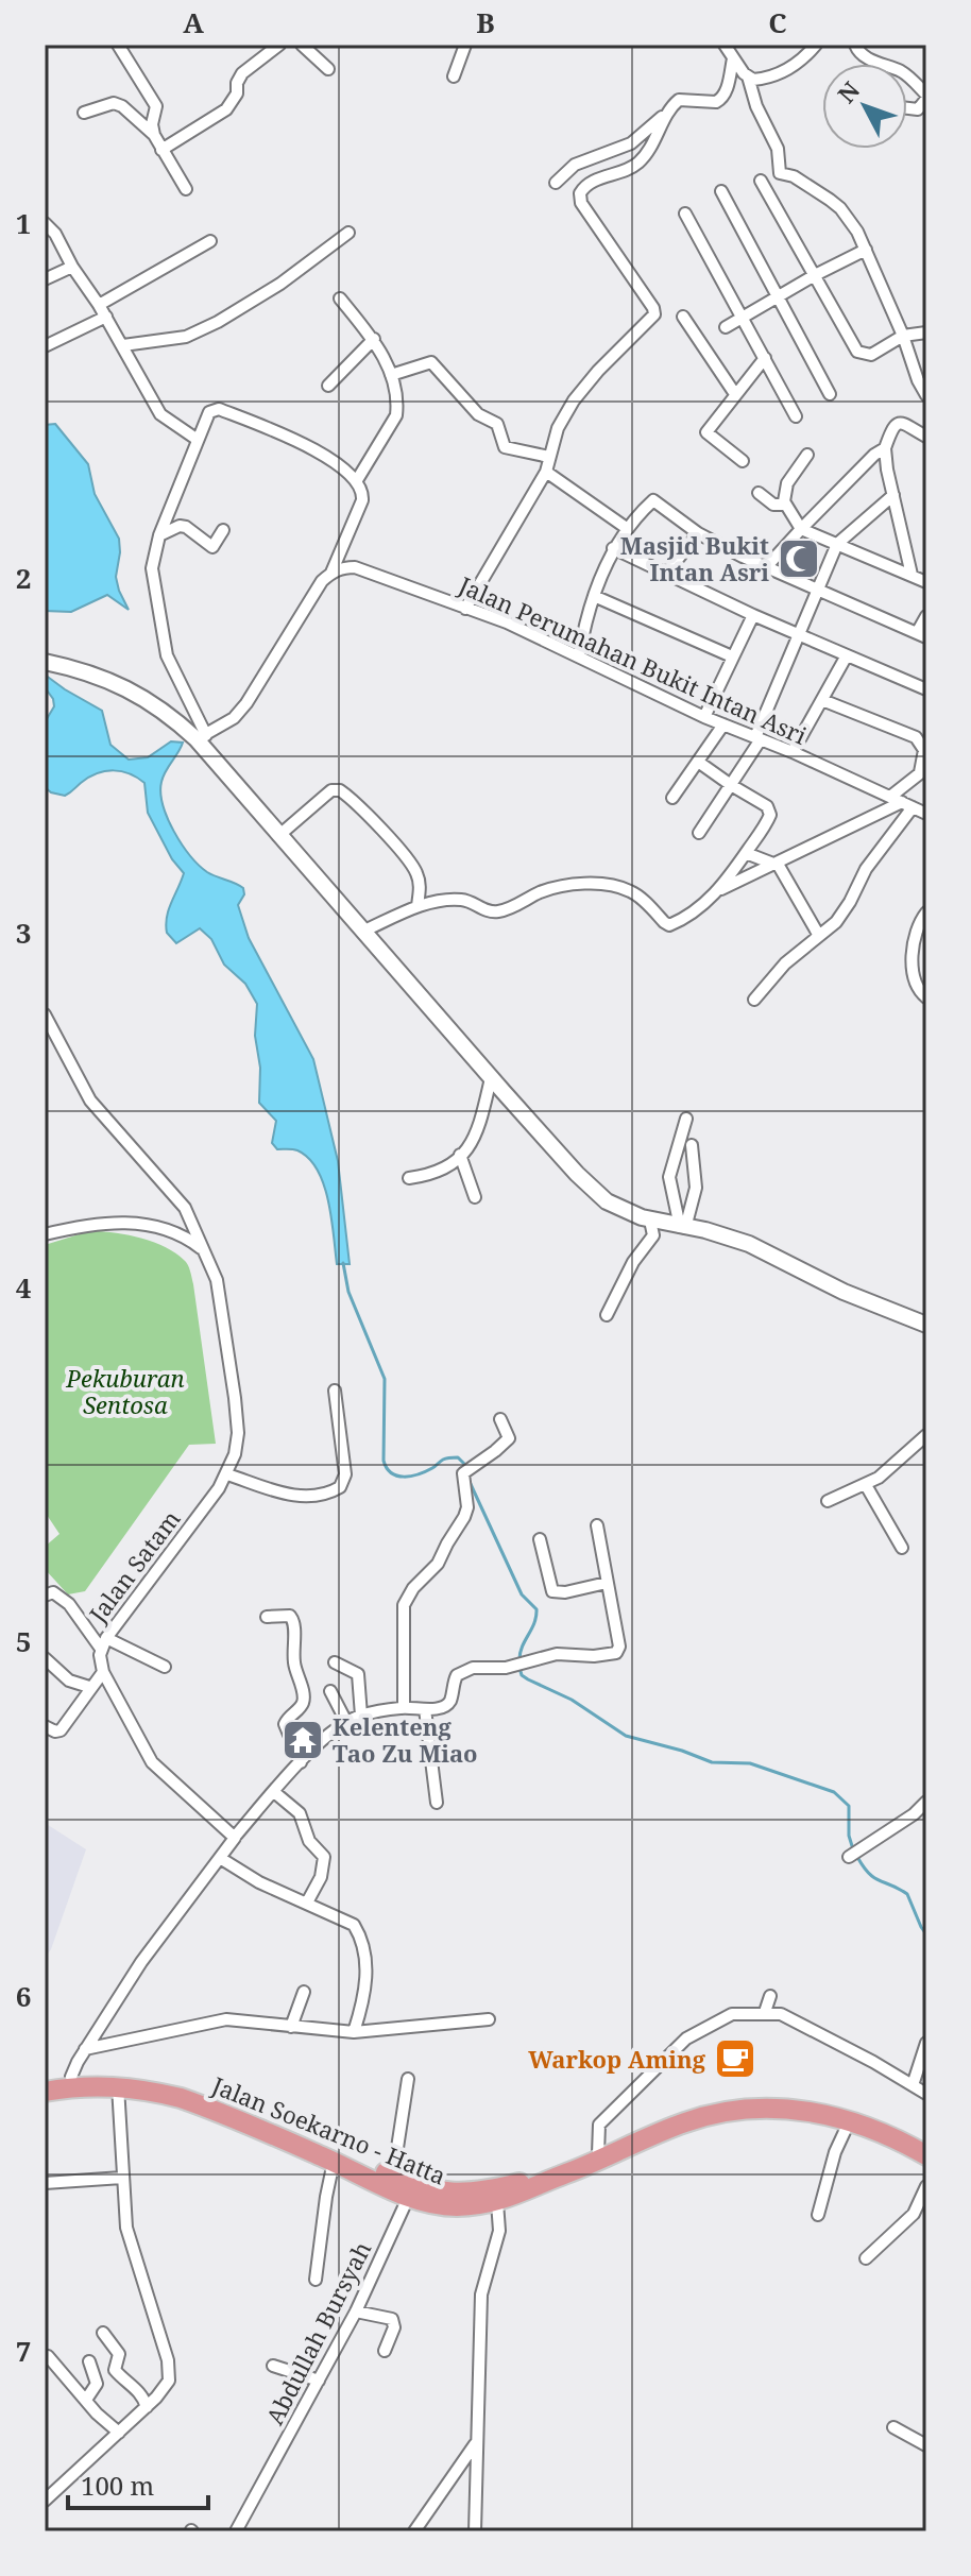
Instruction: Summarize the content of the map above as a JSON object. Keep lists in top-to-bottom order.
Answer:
{
  "streets": {
    "highway": ["Jalan Soekarno - Hatta"],
    "street": ["Jalan Perumahan Bukit Intan Asri", "Jalan Satam", "Abdullah Bursyah"]
  },
  "crossings": [
    ["Jalan Soekarno - Hatta", "Abdullah Bursyah"]
  ],
  "parks": ["Pekuburan Sentosa"],
  "places": {
    "mosque": ["Masjid Bukit Intan Asri"],
    "temple": ["Kelenteng Tao Zu Miao"],
    "cafe": ["Warkop Aming"]
  },
  "scale_bar": "100 m",
  "north": "top left",
  "grid": {
    "columns": ["A", "B", "C"],
    "rows": [
      "1",
      "2",
      "3",
      "4",
      "5",
      "6",
      "7"
    ]
  }
}
